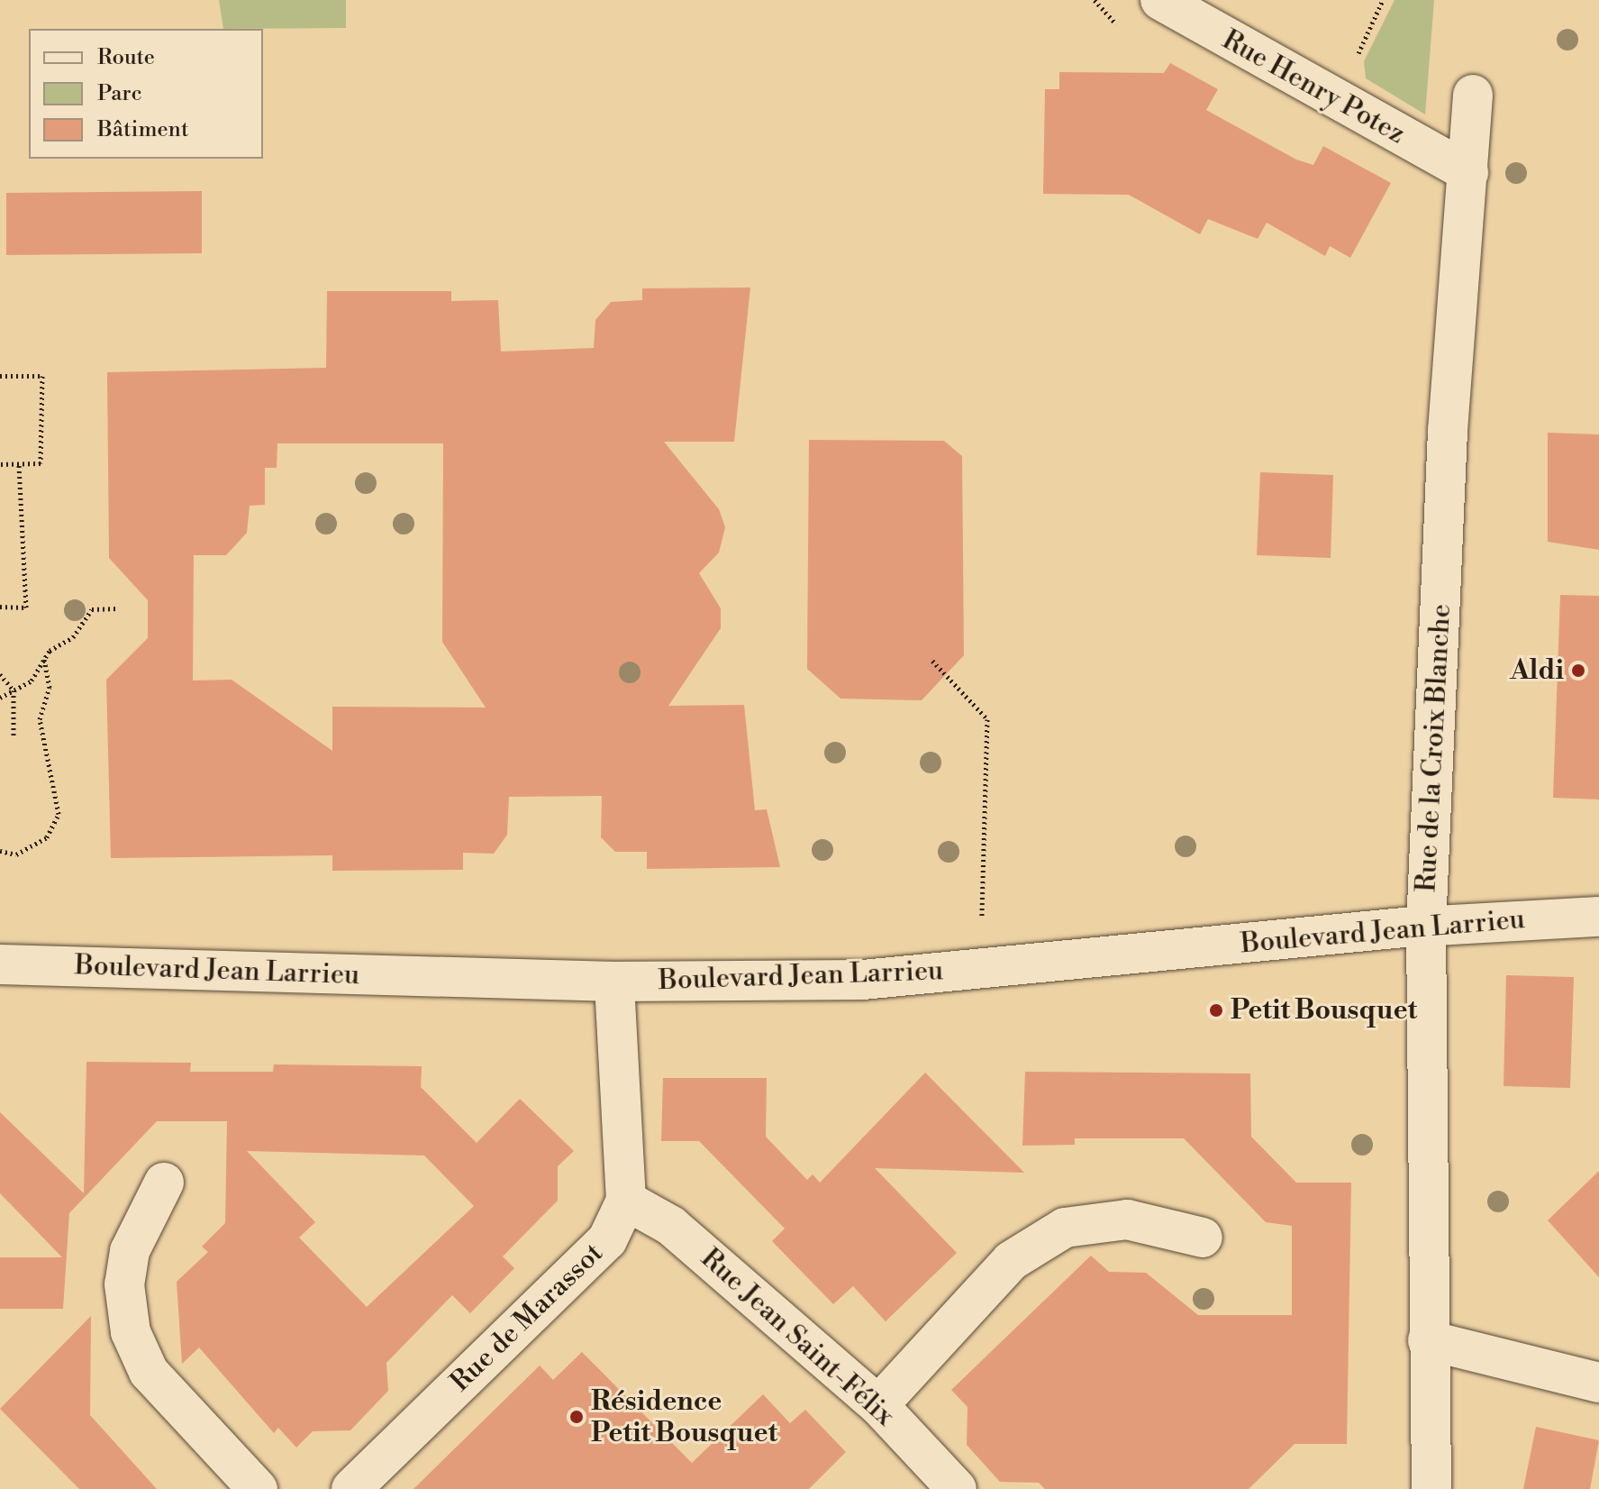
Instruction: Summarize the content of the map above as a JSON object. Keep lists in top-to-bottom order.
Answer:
{
  "streets": {
    "street": [
      "Rue Henry Potez",
      "Rue de la Croix Blanche",
      "Boulevard Jean Larrieu",
      "Rue de Marassot",
      "Rue Jean Saint-Félix"
    ]
  },
  "crossings": [
    ["Rue Henry Potez", "Rue de la Croix Blanche"],
    ["Rue de la Croix Blanche", "Boulevard Jean Larrieu"],
    ["Boulevard Jean Larrieu", "Rue de Marassot"],
    ["Rue de Marassot", "Rue Jean Saint-Félix"]
  ],
  "places": ["Aldi", "Petit Bousquet", "Résidence Petit Bousquet"],
  "legend": ["Route", "Parc", "Bâtiment"]
}
